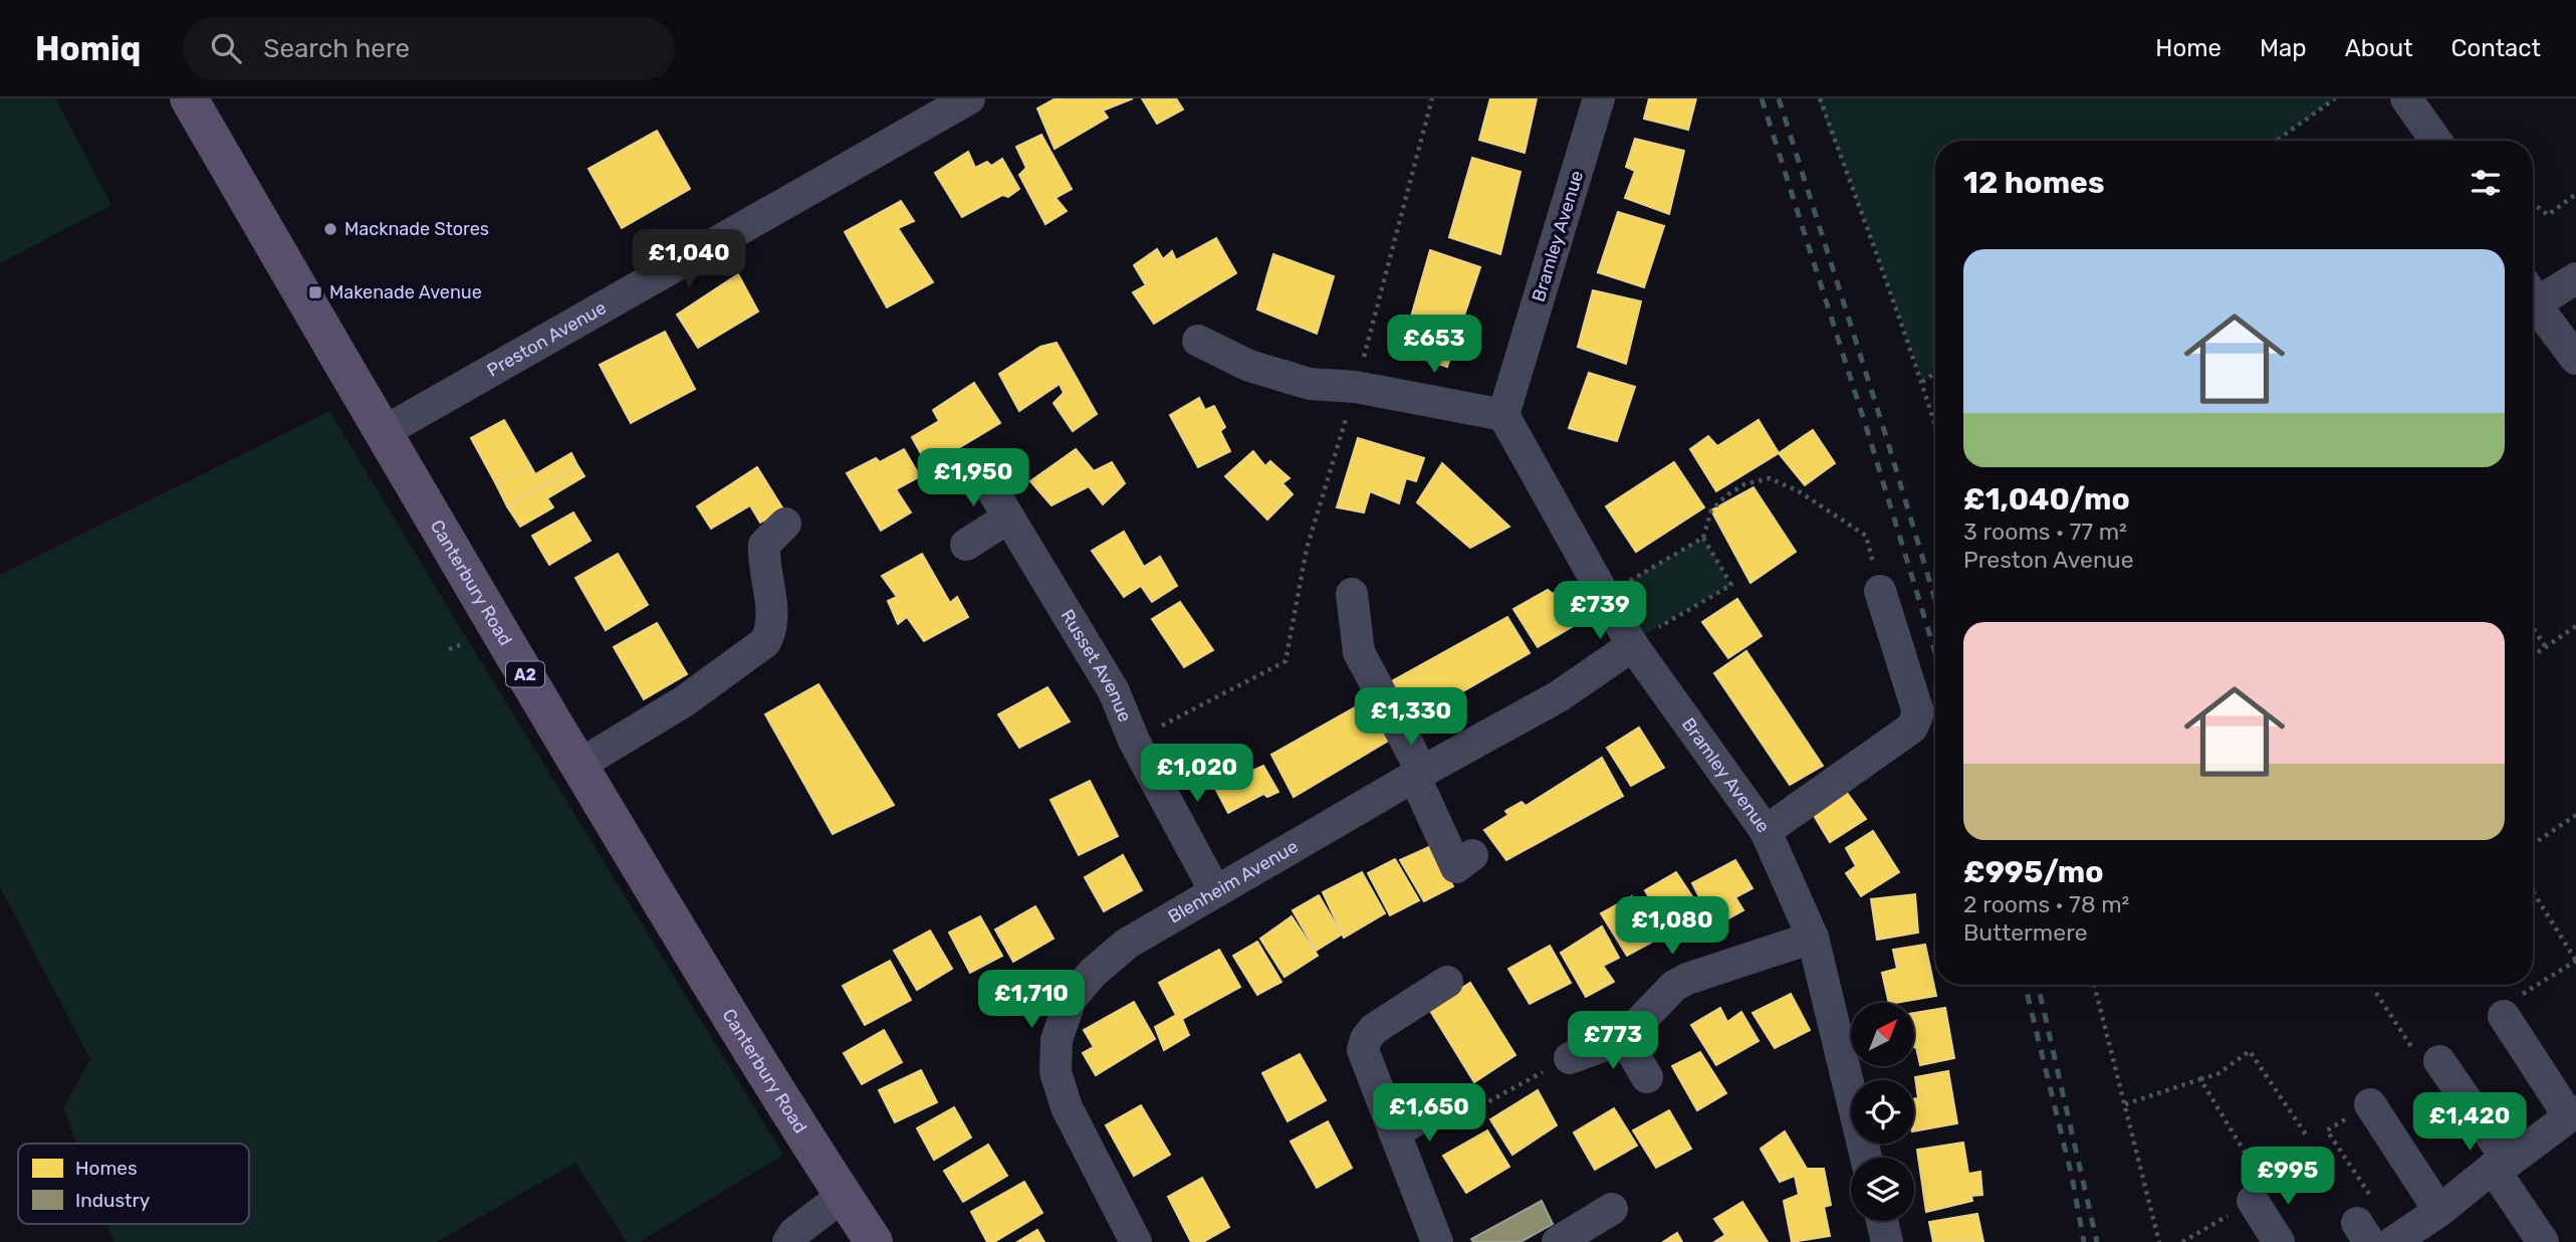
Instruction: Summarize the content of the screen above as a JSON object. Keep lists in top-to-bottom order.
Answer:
{
  "streets": {
    "main road": ["Canterbury Road", "A2"],
    "street": [
      "Bramley Avenue",
      "Preston Avenue",
      "Russet Avenue",
      "Blenheim Avenue"
    ]
  },
  "crossings": [
    ["Bramley Avenue", "Blenheim Avenue"],
    ["Preston Avenue", "Canterbury Road"],
    ["Russet Avenue", "Blenheim Avenue"]
  ],
  "places": {
    "other": ["Macknade Stores"],
    "transit": ["Makenade Avenue"]
  },
  "legend": ["Homes", "Industry"],
  "north": "top right",
  "page": {
    "header": "Homiq",
    "search": "Search here",
    "nav": [
      "Home",
      "Map",
      "About",
      "Contact"
    ],
    "heading": "12 homes",
    "list": [
      {
        "name": "£1,040/mo",
        "note": "3 rooms · 77 m² · Preston Avenue"
      },
      {
        "name": "£995/mo",
        "note": "2 rooms · 78 m² · Buttermere"
      }
    ],
    "price": [
      "£1,040",
      "£653",
      "£1,950",
      "£739",
      "£1,330",
      "£1,020",
      "£1,080",
      "£1,710",
      "£773",
      "£1,650",
      "£1,420",
      "£995"
    ]
  }
}
